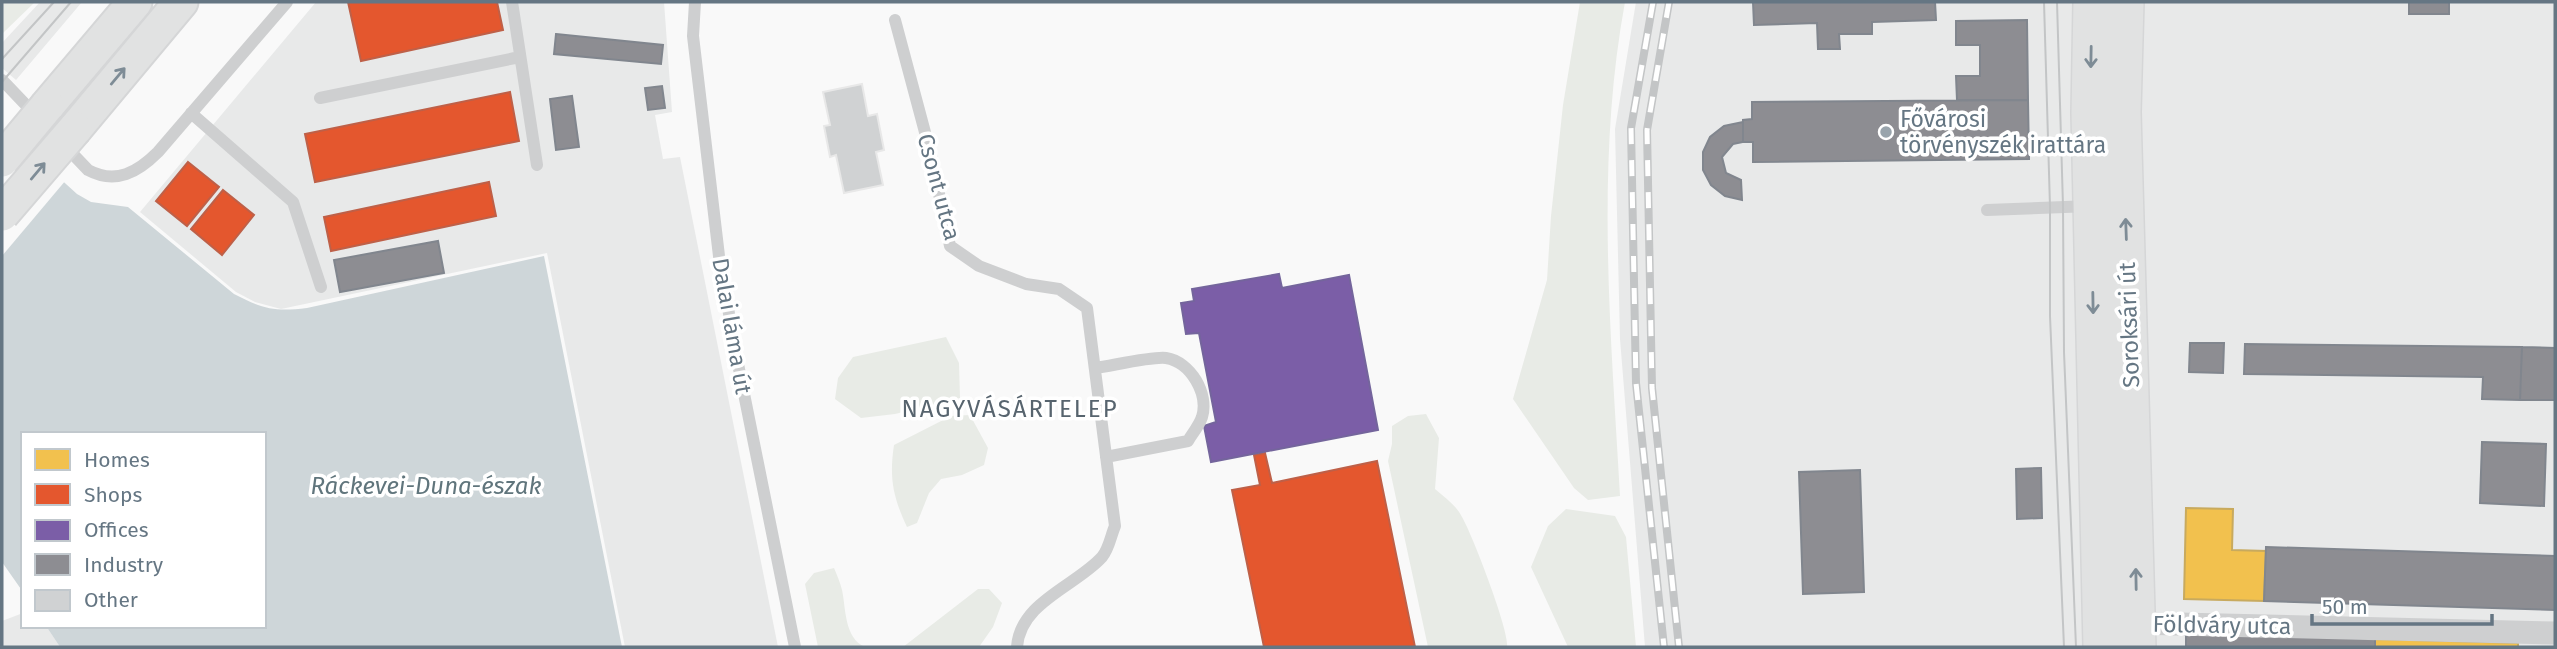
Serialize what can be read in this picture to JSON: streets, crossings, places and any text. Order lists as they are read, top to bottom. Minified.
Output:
{"streets":{"main road":["Soroksári út"],"street":["Földváry utca"],"lane":["Csont utca","Dalai láma út"]},"crossings":[["Soroksári út","Földváry utca"]],"districts":["NAGYVÁSÁRTELEP"],"water":["Ráckevei-Duna-észak"],"places":["Fővárosi törvényszék irattára"],"legend":["Homes","Shops","Offices","Industry","Other"],"scale_bar":"50 m"}
